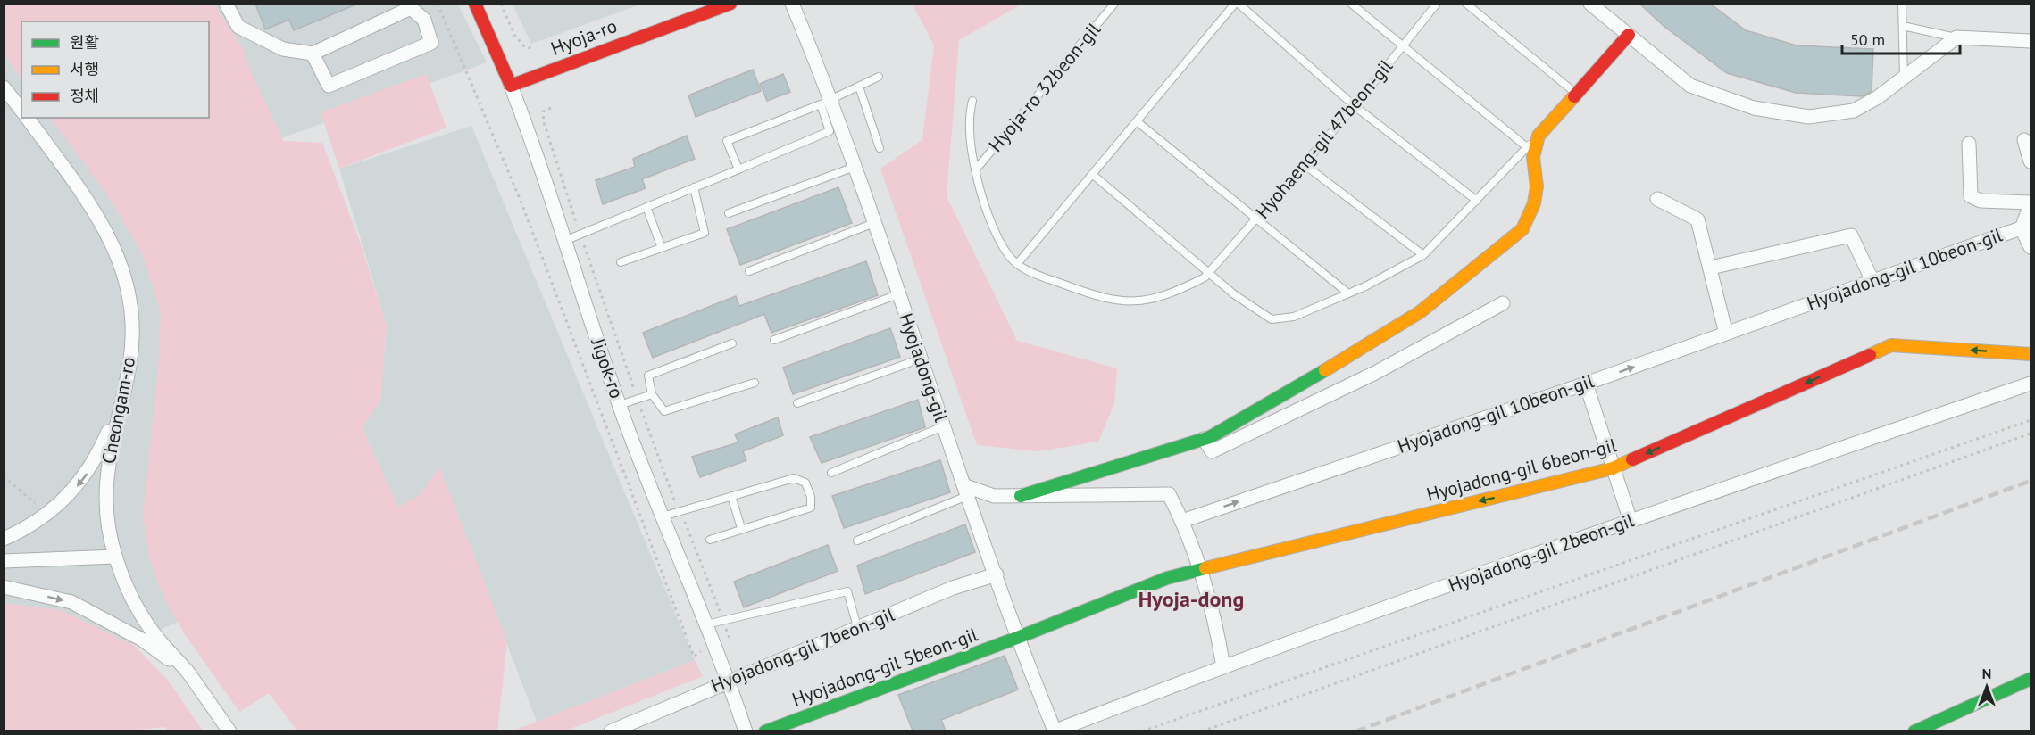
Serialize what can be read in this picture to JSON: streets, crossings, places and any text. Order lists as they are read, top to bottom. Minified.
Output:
{"streets":{"street":["Hyoja-ro","Hyojadong-gil 10beon-gil","Hyojadong-gil","Jigok-ro","Cheongam-ro","Hyojadong-gil 6beon-gil","Hyojadong-gil 2beon-gil","Hyojadong-gil 7beon-gil","Hyojadong-gil 5beon-gil"],"lane":["Hyoja-ro 32beon-gil","Hyohaeng-gil 47beon-gil"]},"crossings":[["Hyoja-ro","Jigok-ro"],["Hyoja-ro 32beon-gil","Hyohaeng-gil 47beon-gil"],["Hyojadong-gil","Hyojadong-gil 6beon-gil"],["Hyojadong-gil","Hyojadong-gil 2beon-gil"],["Hyojadong-gil","Hyojadong-gil 7beon-gil"],["Hyojadong-gil","Hyojadong-gil 5beon-gil"],["Jigok-ro","Hyojadong-gil 7beon-gil"],["Hyojadong-gil 6beon-gil","Hyojadong-gil 5beon-gil"]],"one_way":["Hyojadong-gil 6beon-gil"],"districts":["Hyoja-dong"],"legend":["원활","서행","정체"],"scale_bar":"50 m","north":"top"}
